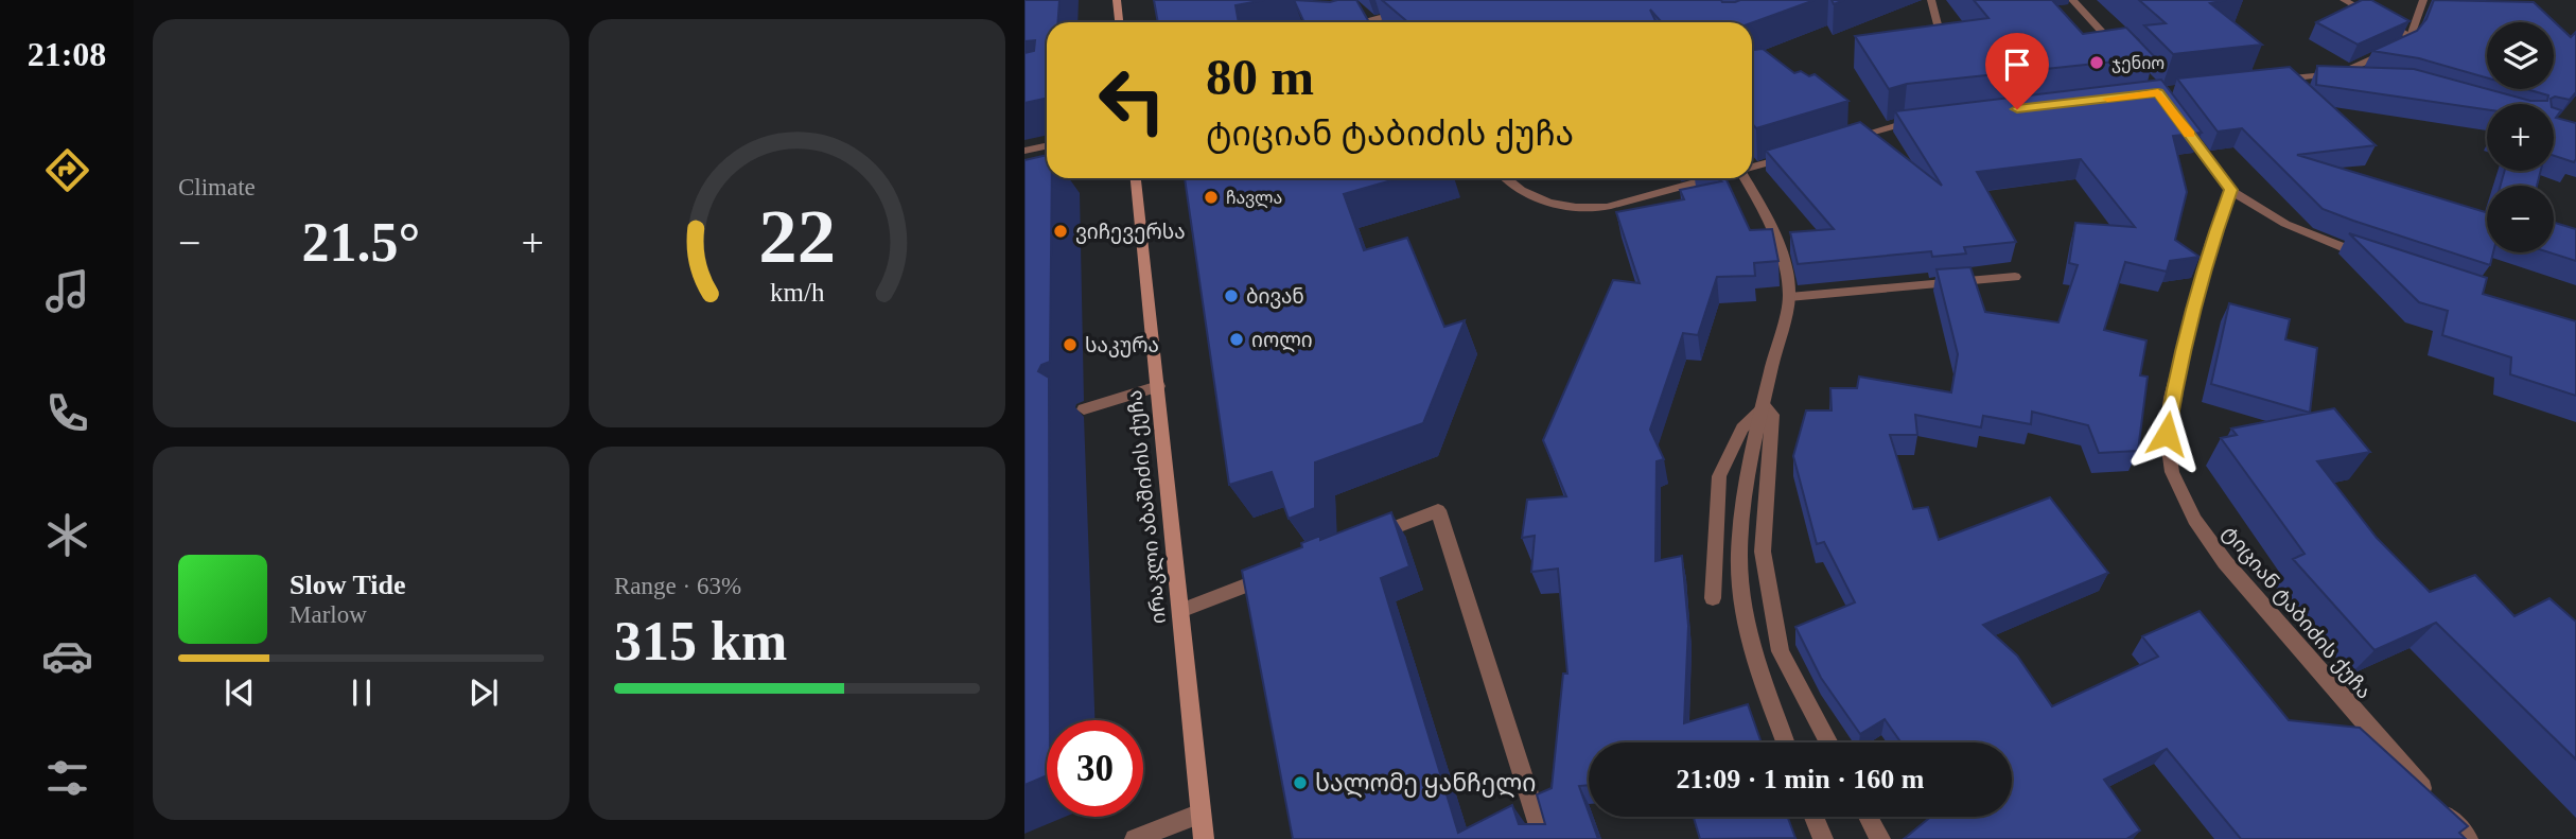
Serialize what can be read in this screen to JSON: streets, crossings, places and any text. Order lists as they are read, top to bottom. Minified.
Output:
{"streets":{"street":["ირაკლი აბაშიძის ქუჩა","ტიციან ტაბიძის ქუჩა"]},"places":["ჯენიო","ჩავლა","ვიჩევერსა","ბივან","იოლი","საკურა","სალომე ყანჩელი"],"page":{"tabs":"21:08","tile":["Climate",["Range · 63%","315 km"]],"map_buttons":["+","−"],"turn":["80 m","ტიციან ტაბიძის ქუჩა"],"heat":["−","21.5°","+"],"song":["Slow Tide","Marlow"],"limit":"30","trip":"21:09 · 1 min · 160 m","gauge":["22","km/h"]}}
